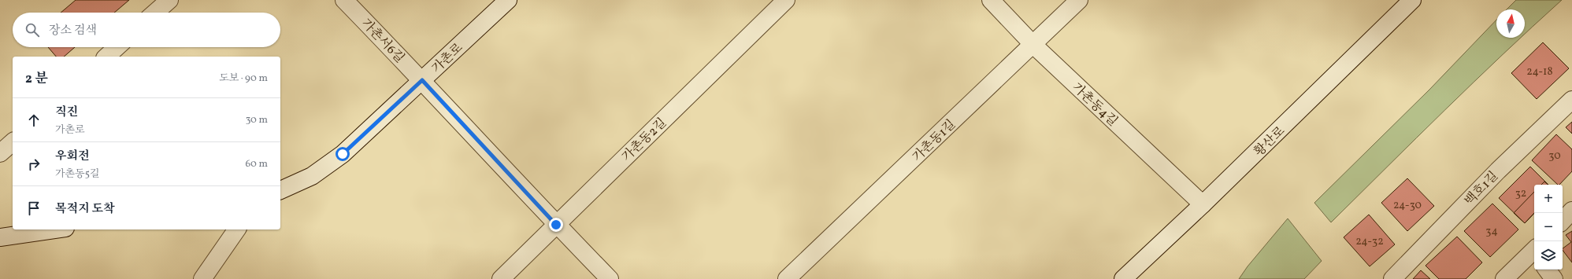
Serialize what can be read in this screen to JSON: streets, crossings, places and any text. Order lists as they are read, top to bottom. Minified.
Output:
{"streets":{"street":["가촌서6길","가촌로","가촌동4길","가촌동2길","가촌동1길","황산로","백호1길"]},"crossings":[["가촌서6길","가촌로"],["가촌서6길","가촌동2길"],["가촌동4길","가촌동1길"],["가촌동4길","황산로"]],"house_numbers":["24-18","30","32","24-30","34","24-32"],"north":"top","page":{"search":"장소 검색","heading":["2 분","도보 · 90 m"],"list":[["직진","가촌로","30 m"],["우회전","가촌동5길","60 m"],"목적지 도착"],"map_buttons":["+","−"]}}
